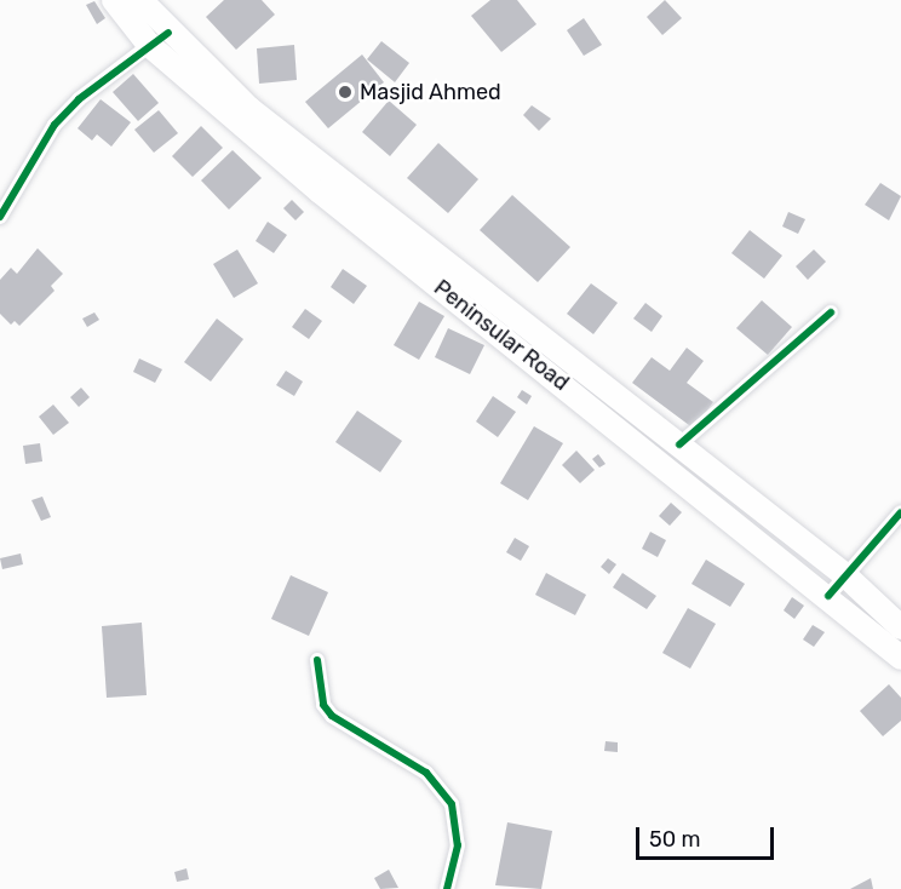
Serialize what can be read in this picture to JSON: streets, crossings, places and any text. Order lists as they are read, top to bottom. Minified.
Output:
{"streets":{"main road":["Peninsular Road"]},"places":["Masjid Ahmed"],"scale_bar":"50 m"}
